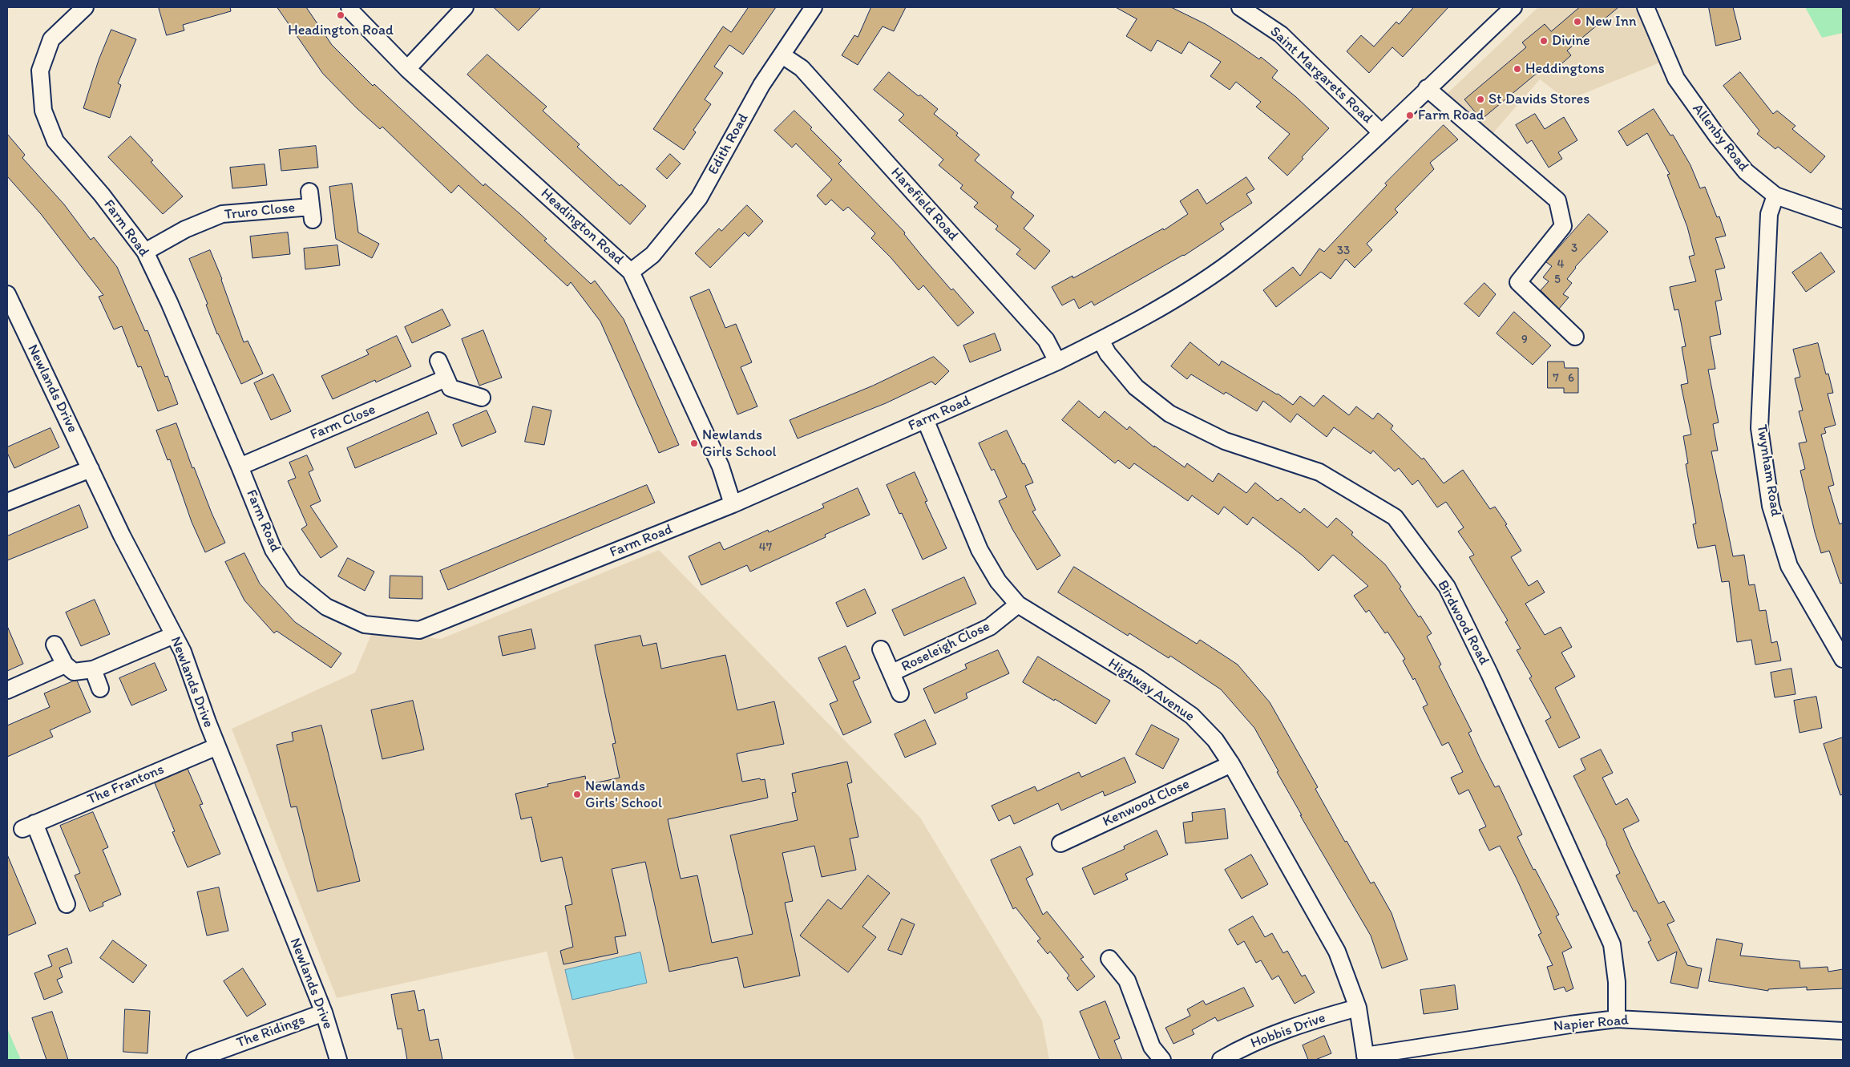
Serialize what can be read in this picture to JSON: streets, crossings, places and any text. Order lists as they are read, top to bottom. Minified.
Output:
{"streets":{"street":["Saint Margarets Road","Allenby Road","Edith Road","Harefield Road","Truro Close","Headington Road","Farm Road","Newlands Drive","Farm Close","Twynham Road","Birdwood Road","Roseleigh Close","Highway Avenue","The Frantons","Kenwood Close","Napier Road","Hobbis Drive","The Ridings"]},"crossings":[["Saint Margarets Road","Farm Road"],["Allenby Road","Twynham Road"],["Edith Road","Harefield Road"],["Edith Road","Headington Road"],["Harefield Road","Farm Road"],["Truro Close","Farm Road"],["Headington Road","Farm Road"],["Farm Road","Farm Close"],["Farm Road","Birdwood Road"],["Farm Road","Highway Avenue"],["Newlands Drive","The Frantons"],["Newlands Drive","The Ridings"],["Birdwood Road","Napier Road"],["Roseleigh Close","Highway Avenue"],["Highway Avenue","Kenwood Close"],["Highway Avenue","Napier Road"],["Highway Avenue","Hobbis Drive"]],"places":["Headington Road","New Inn","Divine","Heddingtons","St Davids Stores","Farm Road","Newlands Girls School","Newlands Girls' School"],"house_numbers":["3","33","4","5","9","7","6","47"]}
